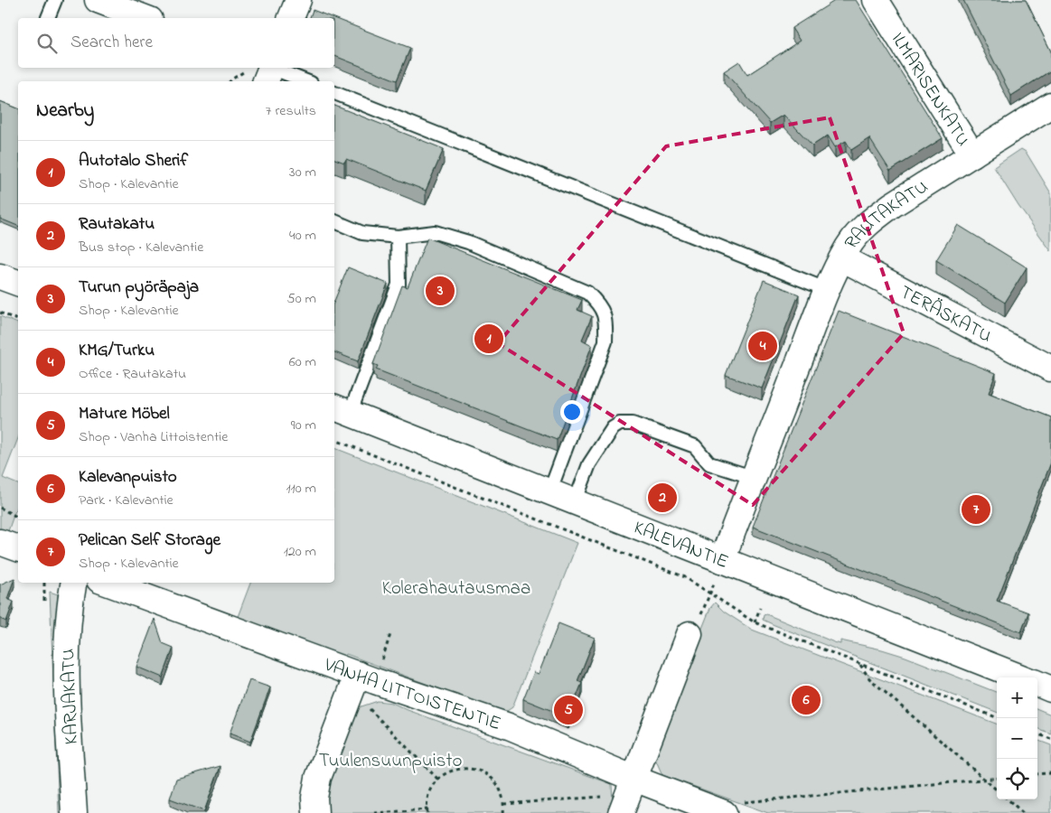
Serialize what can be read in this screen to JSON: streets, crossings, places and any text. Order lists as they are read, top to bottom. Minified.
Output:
{"streets":{"street":["ILMARISENKATU","RAUTAKATU","TERÄSKATU","KALEVANTIE","VANHA LITTOISTENTIE","KARJAKATU"]},"crossings":[["ILMARISENKATU","RAUTAKATU"],["RAUTAKATU","TERÄSKATU"],["RAUTAKATU","KALEVANTIE"]],"parks":["Kolerahautausmaa","Tuulensuunpuisto"],"page":{"search":"Search here","heading":["Nearby","7 results"],"list":[{"mark":"1","name":"Autotalo Sherif","note":"Shop · Kalevantie","value":"30 m"},{"mark":"2","name":"Rautakatu","note":"Bus stop · Kalevantie","value":"40 m"},{"mark":"3","name":"Turun pyöräpaja","note":"Shop · Kalevantie","value":"50 m"},{"mark":"4","name":"KMG/Turku","note":"Office · Rautakatu","value":"60 m"},{"mark":"5","name":"Mature Möbel","note":"Shop · Vanha Littoistentie","value":"90 m"},{"mark":"6","name":"Kalevanpuisto","note":"Park · Kalevantie","value":"110 m"},{"mark":"7","name":"Pelican Self Storage","note":"Shop · Kalevantie","value":"120 m"}],"pins":["3","1","4","2","7","6","5"],"map_buttons":["+","−"]}}
